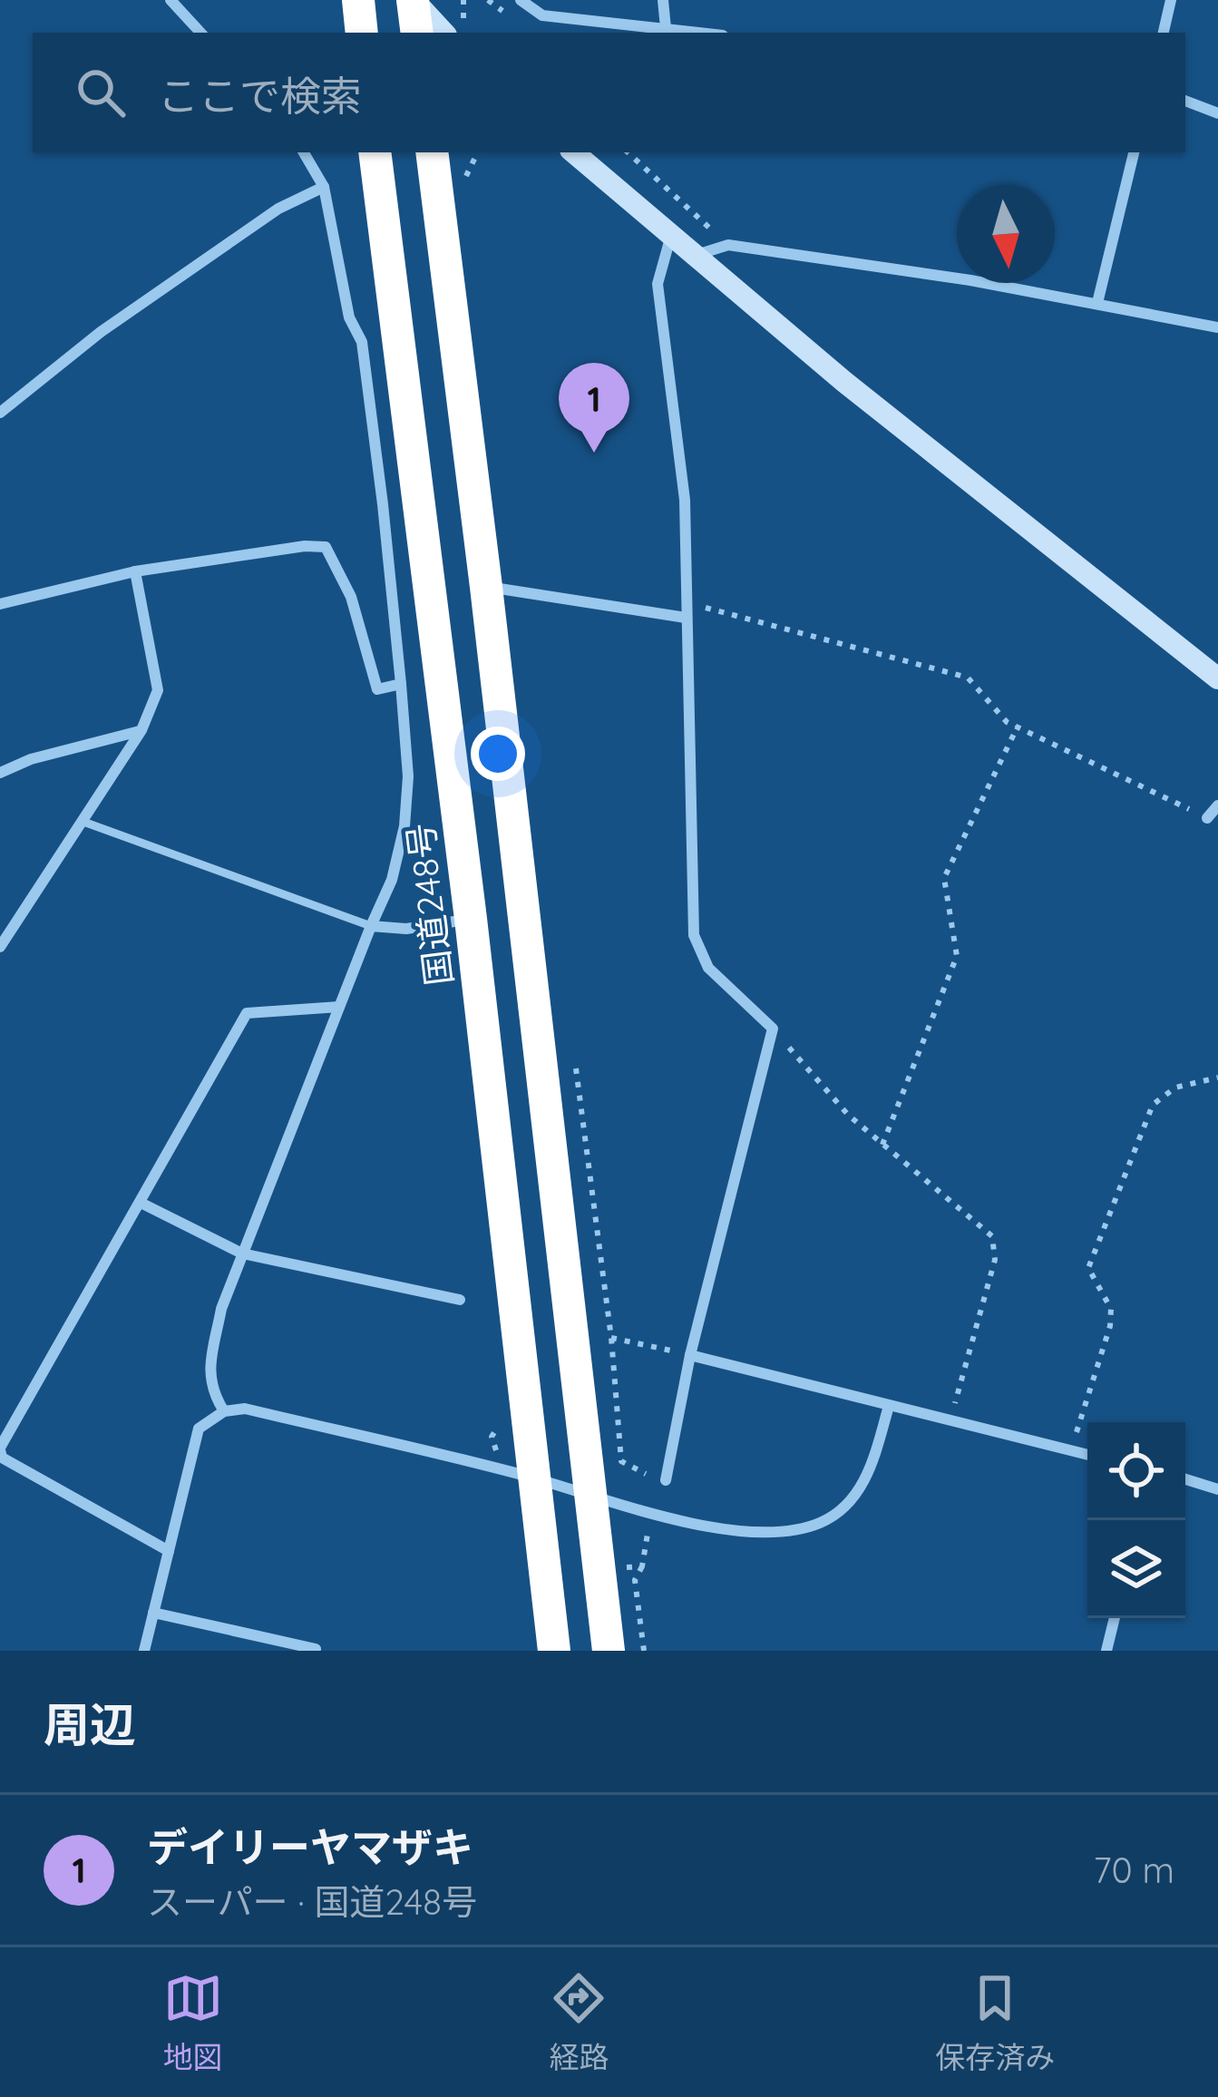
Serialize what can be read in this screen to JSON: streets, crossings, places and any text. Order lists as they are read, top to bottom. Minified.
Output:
{"streets":{"highway":["国道248号"]},"north":"bottom","page":{"search":"ここで検索","pins":"1","heading":"周辺","list":[{"mark":"1","name":"デイリーヤマザキ","note":"スーパー · 国道248号","value":"70 m"}],"nav":["地図","経路","保存済み"]}}
